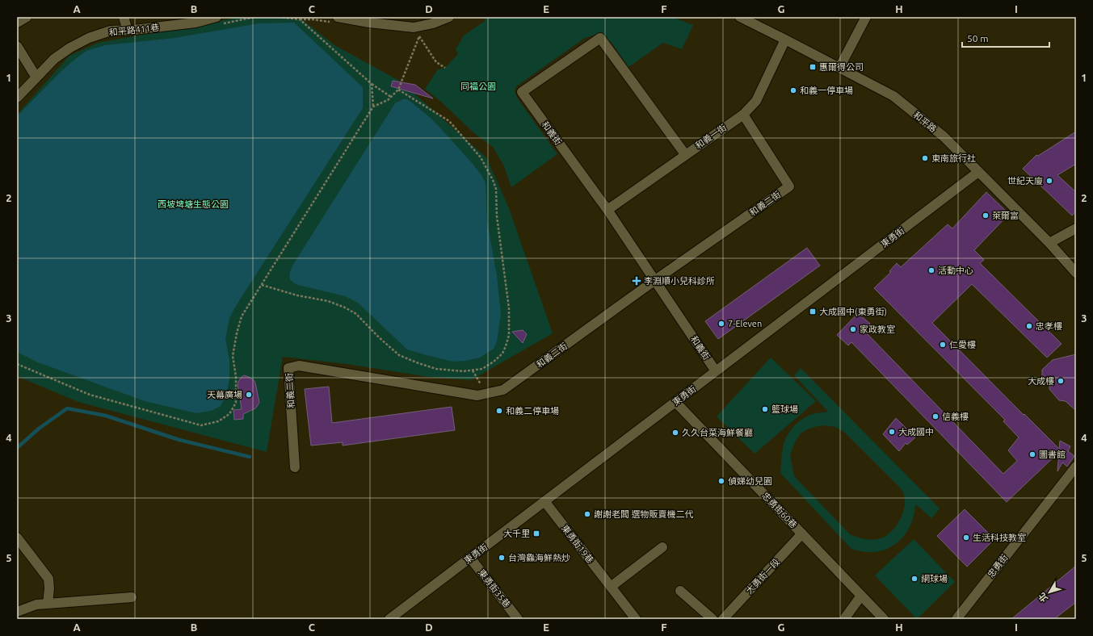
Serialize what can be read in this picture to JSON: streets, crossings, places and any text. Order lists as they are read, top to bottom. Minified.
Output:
{"streets":{"street":["和平路411巷","和平路","和義街","和義一街","和義二街","東勇街","忠勇街60巷","東勇街19巷","忠勇街","大勇街一段","東勇街35巷"]},"crossings":[["和平路","和義一街"],["和平路","東勇街"],["和義街","和義一街"],["和義街","和義二街"],["和義街","東勇街"],["和義一街","和義二街"],["東勇街","忠勇街60巷"],["東勇街","東勇街19巷"],["東勇街","東勇街35巷"],["忠勇街60巷","大勇街一段"]],"parks":["同福公園","西坡埤塘生態公園"],"places":{"transit":["惠爾得公司","大成國中(東勇街)","大千里"],"other":["和義一停車場","東南旅行社","世紀天廈","萊爾富","活動中心","7-Eleven","忠孝樓","家政教室","仁愛樓","大成樓","天幕廣場","籃球場","和義二停車場","信義樓","大成國中","久久台菜海鮮餐廳","圖書館","偵娣幼兒園","謝謝老闆 選物販賣機二代","生活科技教室","台灣鱻海鮮熱炒","網球場"],"health":["李淵順小兒科診所"]},"scale_bar":"50 m","north":"bottom left","grid":{"columns":["A","B","C","D","E","F","G","H","I"],"rows":["1","2","3","4","5"]}}
